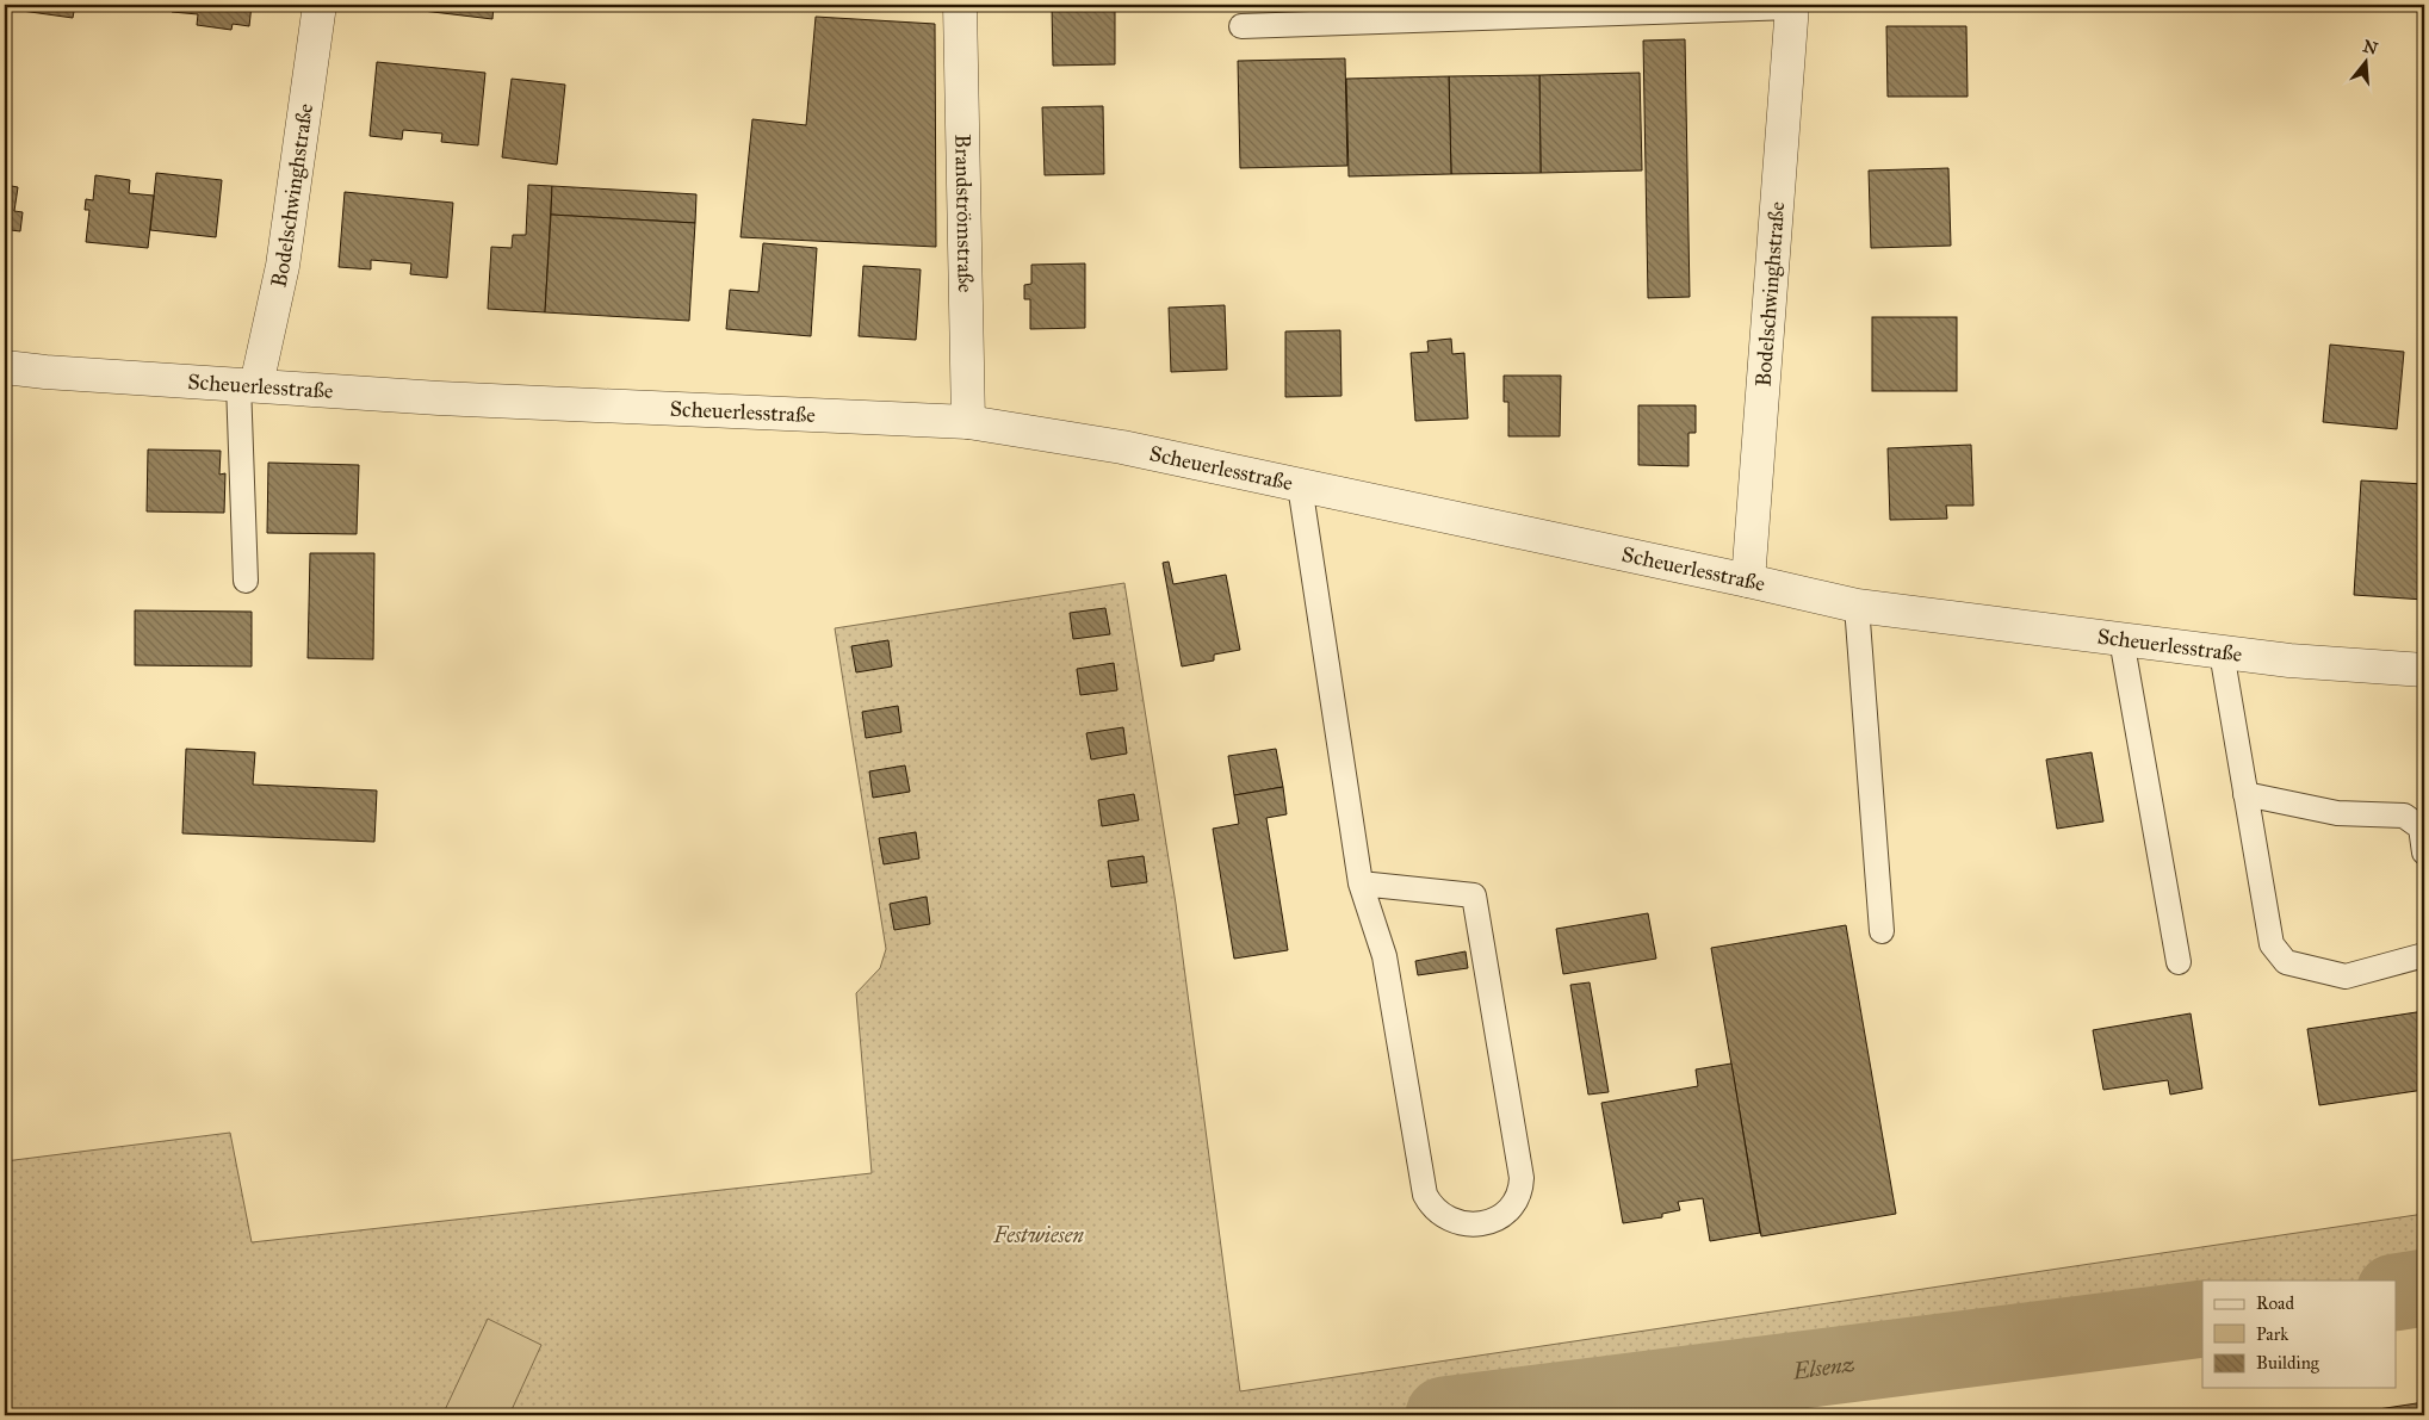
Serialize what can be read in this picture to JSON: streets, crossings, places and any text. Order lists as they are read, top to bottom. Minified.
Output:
{"streets":{"street":["Bodelschwinghstraße","Brandströmstraße","Scheuerlesstraße"]},"crossings":[["Bodelschwinghstraße","Scheuerlesstraße"],["Brandströmstraße","Scheuerlesstraße"]],"water":["Elsenz"],"parks":["Festwiesen"],"legend":["Road","Park","Building"],"north":"top"}
